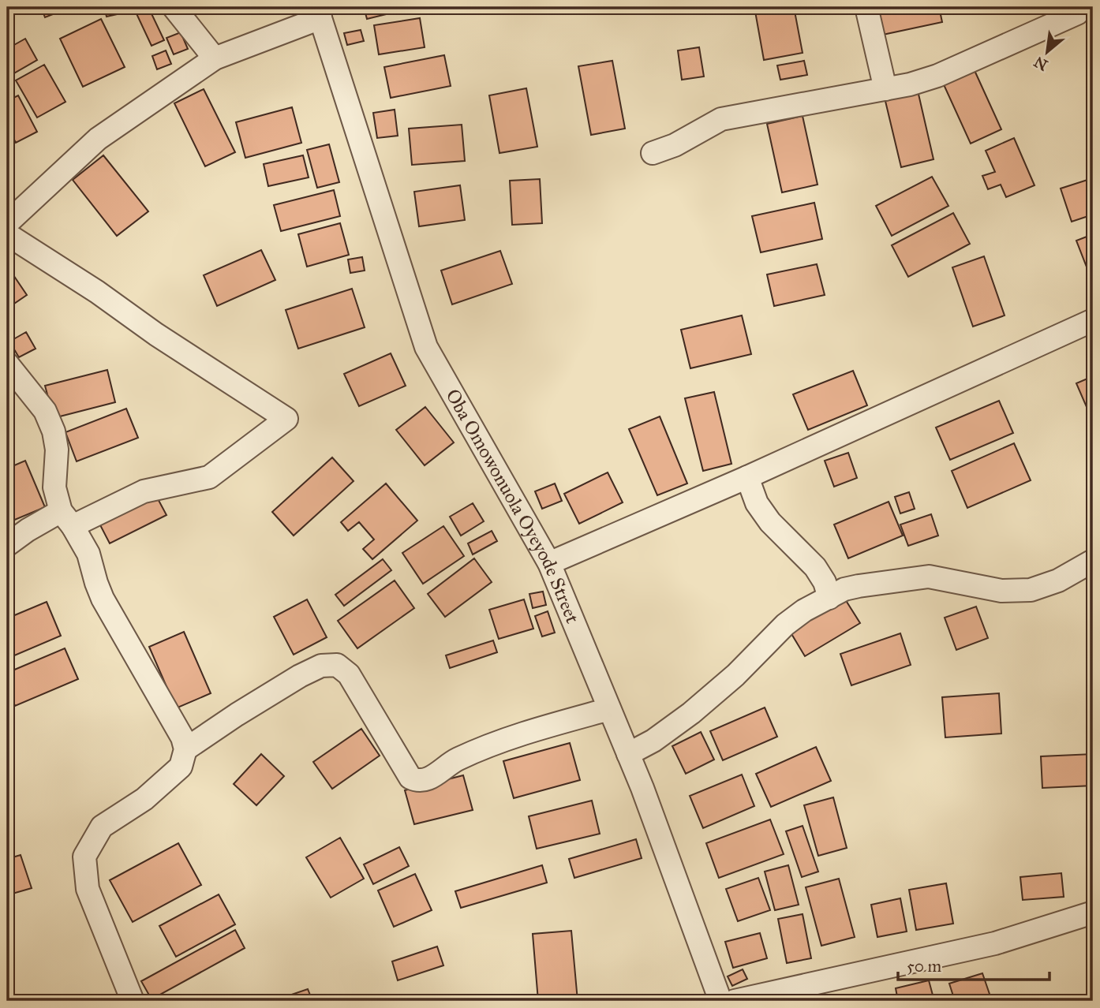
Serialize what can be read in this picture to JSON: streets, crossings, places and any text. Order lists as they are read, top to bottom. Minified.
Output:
{"streets":{"street":["Oba Omowonuola Oyeyode Street"]},"scale_bar":"50 m","north":"bottom left"}
